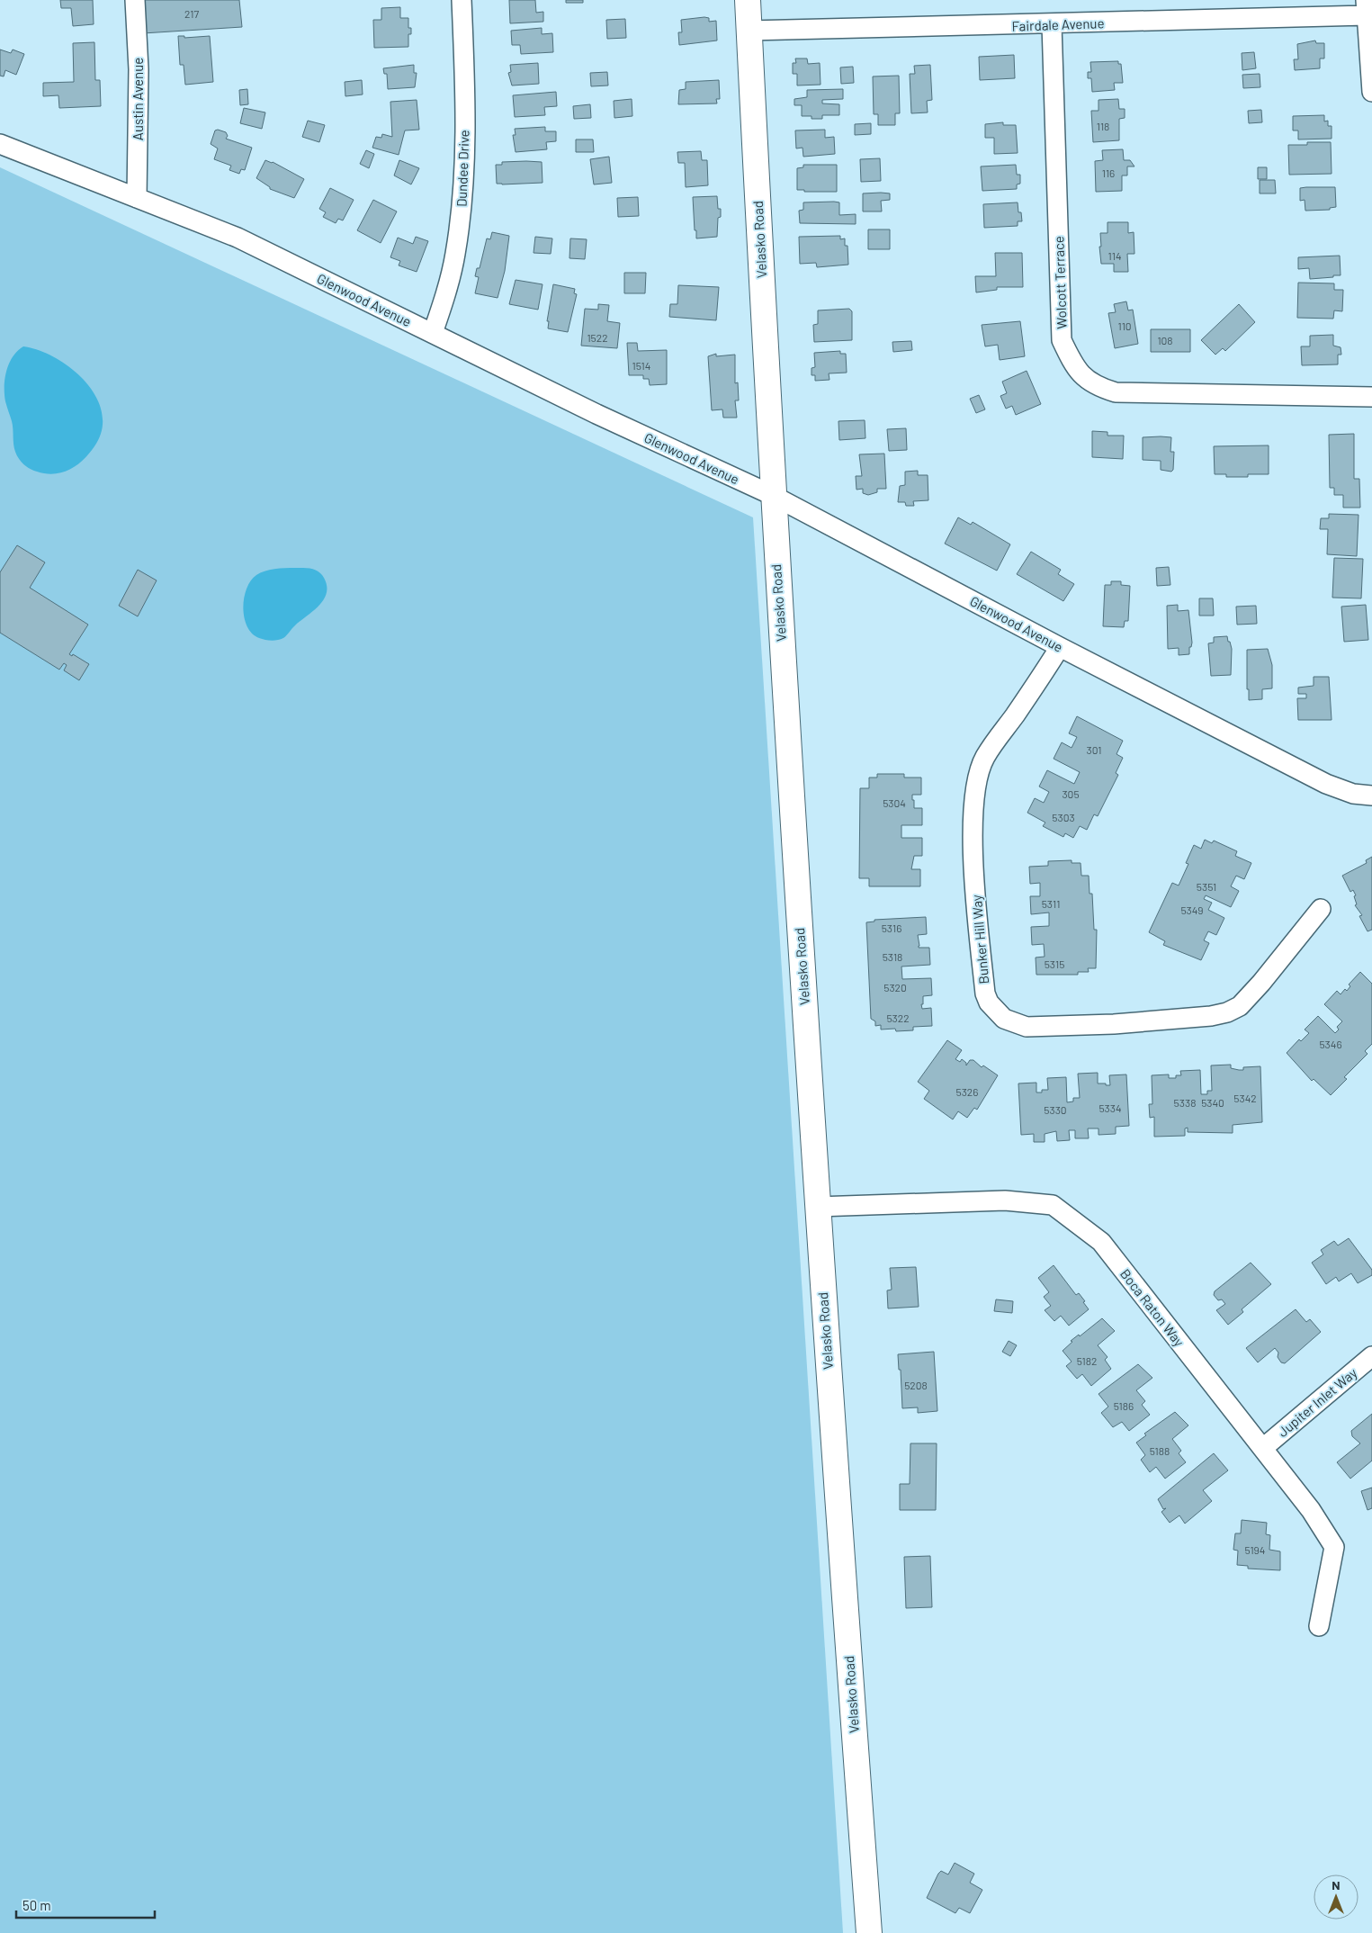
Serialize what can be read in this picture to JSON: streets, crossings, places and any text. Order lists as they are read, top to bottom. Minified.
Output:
{"streets":{"street":["Fairdale Avenue","Austin Avenue","Dundee Drive","Velasko Road","Wolcott Terrace","Glenwood Avenue","Bunker Hill Way","Boca Raton Way","Jupiter Inlet Way"]},"crossings":[["Fairdale Avenue","Velasko Road"],["Fairdale Avenue","Wolcott Terrace"],["Austin Avenue","Glenwood Avenue"],["Dundee Drive","Glenwood Avenue"],["Velasko Road","Glenwood Avenue"],["Velasko Road","Boca Raton Way"],["Glenwood Avenue","Bunker Hill Way"],["Boca Raton Way","Jupiter Inlet Way"]],"house_numbers":["217","118","116","114","110","1522","108","1514","301","305","5304","5303","5351","5311","5349","5316","5318","5315","5320","5322","5346","5326","5342","5338","5340","5334","5330","5182","5208","5186","5188","5194"],"scale_bar":"50 m","north":"top"}
